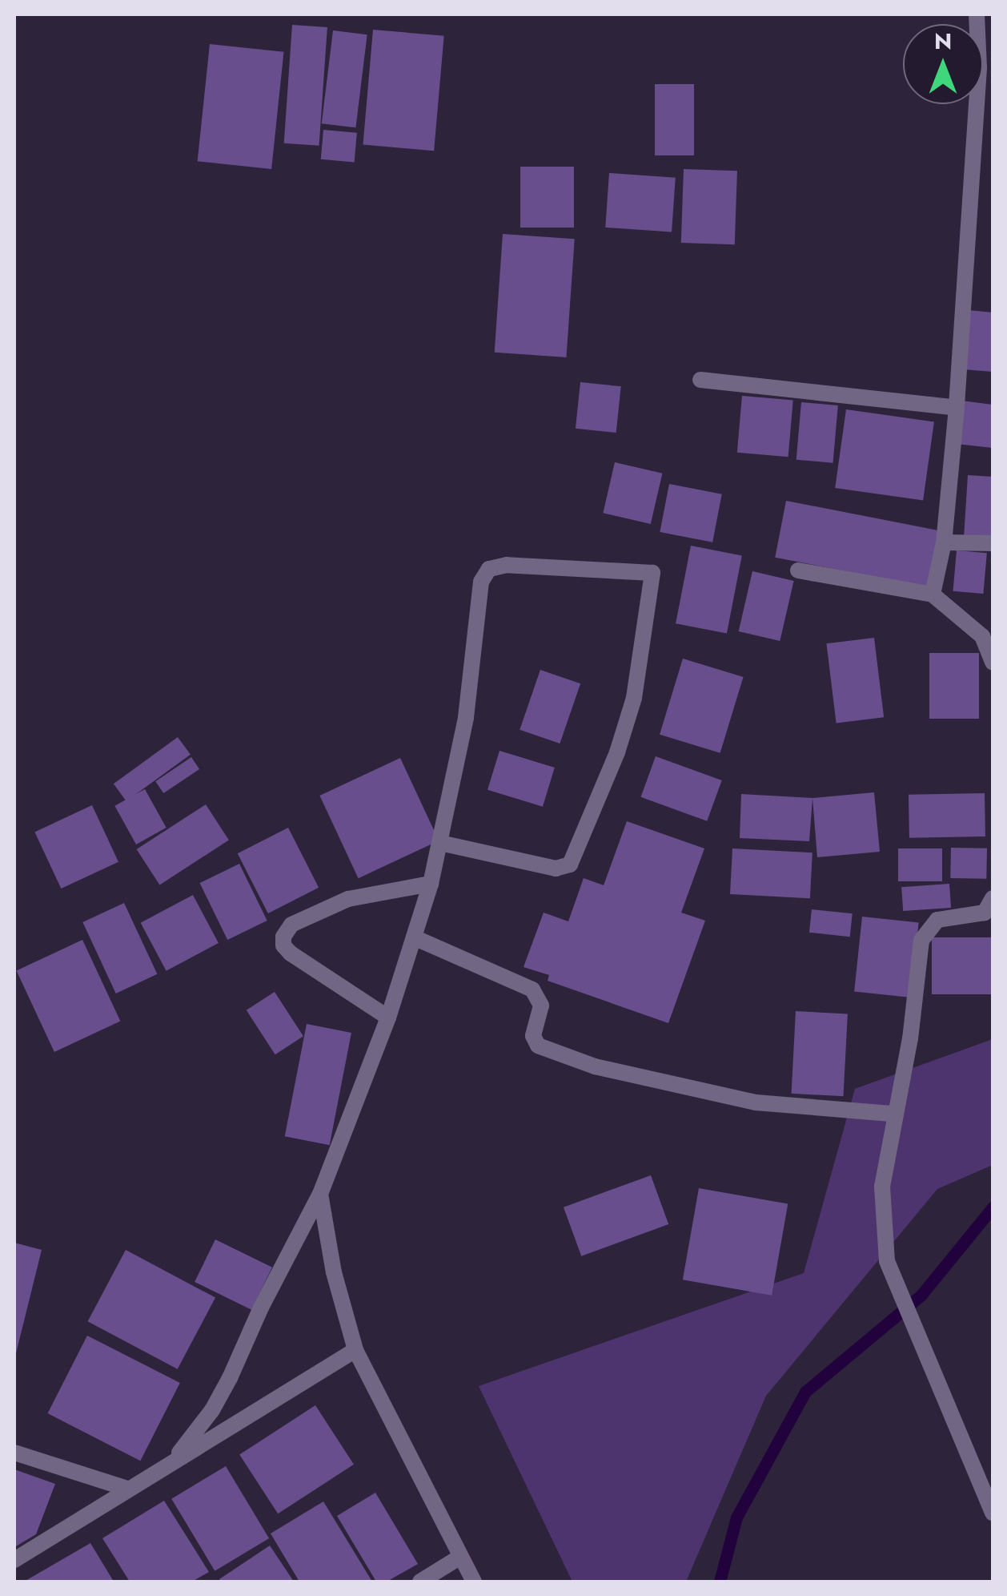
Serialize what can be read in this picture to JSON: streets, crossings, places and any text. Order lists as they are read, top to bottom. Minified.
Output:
{"north":"top"}
